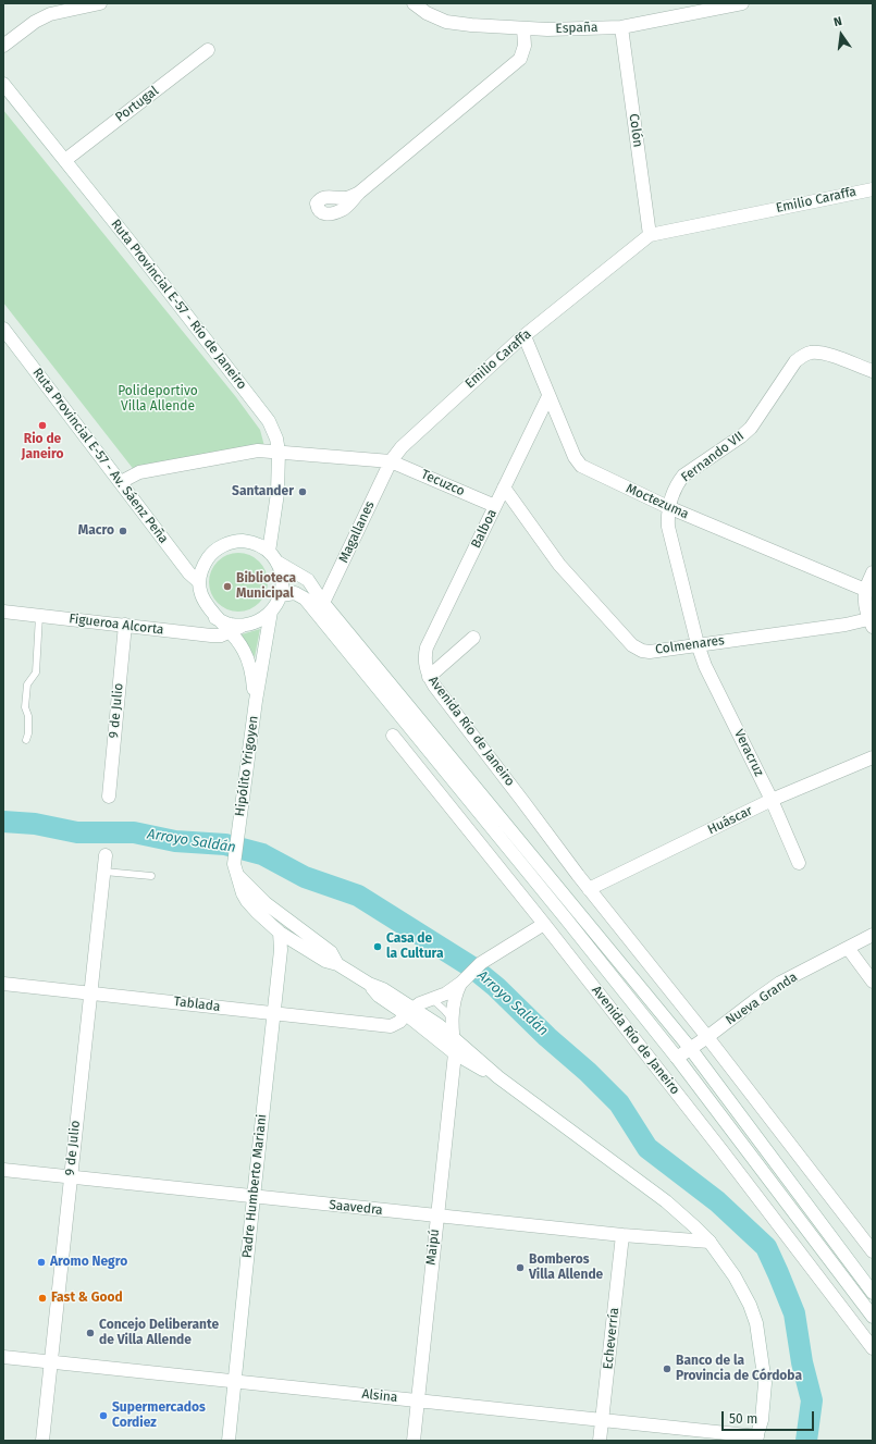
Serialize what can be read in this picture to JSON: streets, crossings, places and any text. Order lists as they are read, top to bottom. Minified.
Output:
{"streets":{"street":["España","Portugal","Colón","Emilio Caraffa","Ruta Provincial E-57 - Río de Janeiro","Ruta Provincial E-57 - Av. Sáenz Peña","Fernando VII","Tecuzco","Moctezuma","Balboa","Magallanes","Figueroa Alcorta","Colmenares","9 de Julio","Avenida Río de Janeiro","Veracruz","Hipólito Yrigoyen","Huáscar","Nueva Granda","Tablada","Padre Humberto Mariani","Saavedra","Maipú","Echeverría","Alsina"]},"crossings":[["España","Colón"],["Portugal","Ruta Provincial E-57 - Río de Janeiro"],["Colón","Emilio Caraffa"],["Emilio Caraffa","Tecuzco"],["Emilio Caraffa","Moctezuma"],["Emilio Caraffa","Magallanes"],["Ruta Provincial E-57 - Río de Janeiro","Ruta Provincial E-57 - Av. Sáenz Peña"],["Ruta Provincial E-57 - Río de Janeiro","Figueroa Alcorta"],["Ruta Provincial E-57 - Río de Janeiro","Hipólito Yrigoyen"],["Ruta Provincial E-57 - Av. Sáenz Peña","Figueroa Alcorta"],["Ruta Provincial E-57 - Av. Sáenz Peña","Hipólito Yrigoyen"],["Fernando VII","Moctezuma"],["Fernando VII","Colmenares"],["Fernando VII","Veracruz"],["Tecuzco","Balboa"],["Tecuzco","Magallanes"],["Moctezuma","Balboa"],["Balboa","Colmenares"],["Balboa","Avenida Río de Janeiro"],["Figueroa Alcorta","9 de Julio"],["Figueroa Alcorta","Hipólito Yrigoyen"],["Colmenares","Veracruz"],["9 de Julio","Tablada"],["9 de Julio","Saavedra"],["9 de Julio","Alsina"],["Avenida Río de Janeiro","Huáscar"],["Avenida Río de Janeiro","Nueva Granda"],["Veracruz","Huáscar"],["Tablada","Padre Humberto Mariani"],["Padre Humberto Mariani","Saavedra"],["Padre Humberto Mariani","Alsina"],["Saavedra","Maipú"],["Saavedra","Echeverría"],["Maipú","Alsina"],["Echeverría","Alsina"]],"water":["Arroyo Saldán"],"parks":["Polideportivo Villa Allende"],"places":["Rio de Janeiro","Santander","Macro","Biblioteca Municipal","Casa de la Cultura","Aromo Negro","Bomberos Villa Allende","Fast & Good","Concejo Deliberante de Villa Allende","Banco de la Provincia de Córdoba","Supermercados Cordiez"],"scale_bar":"50 m","north":"top"}
